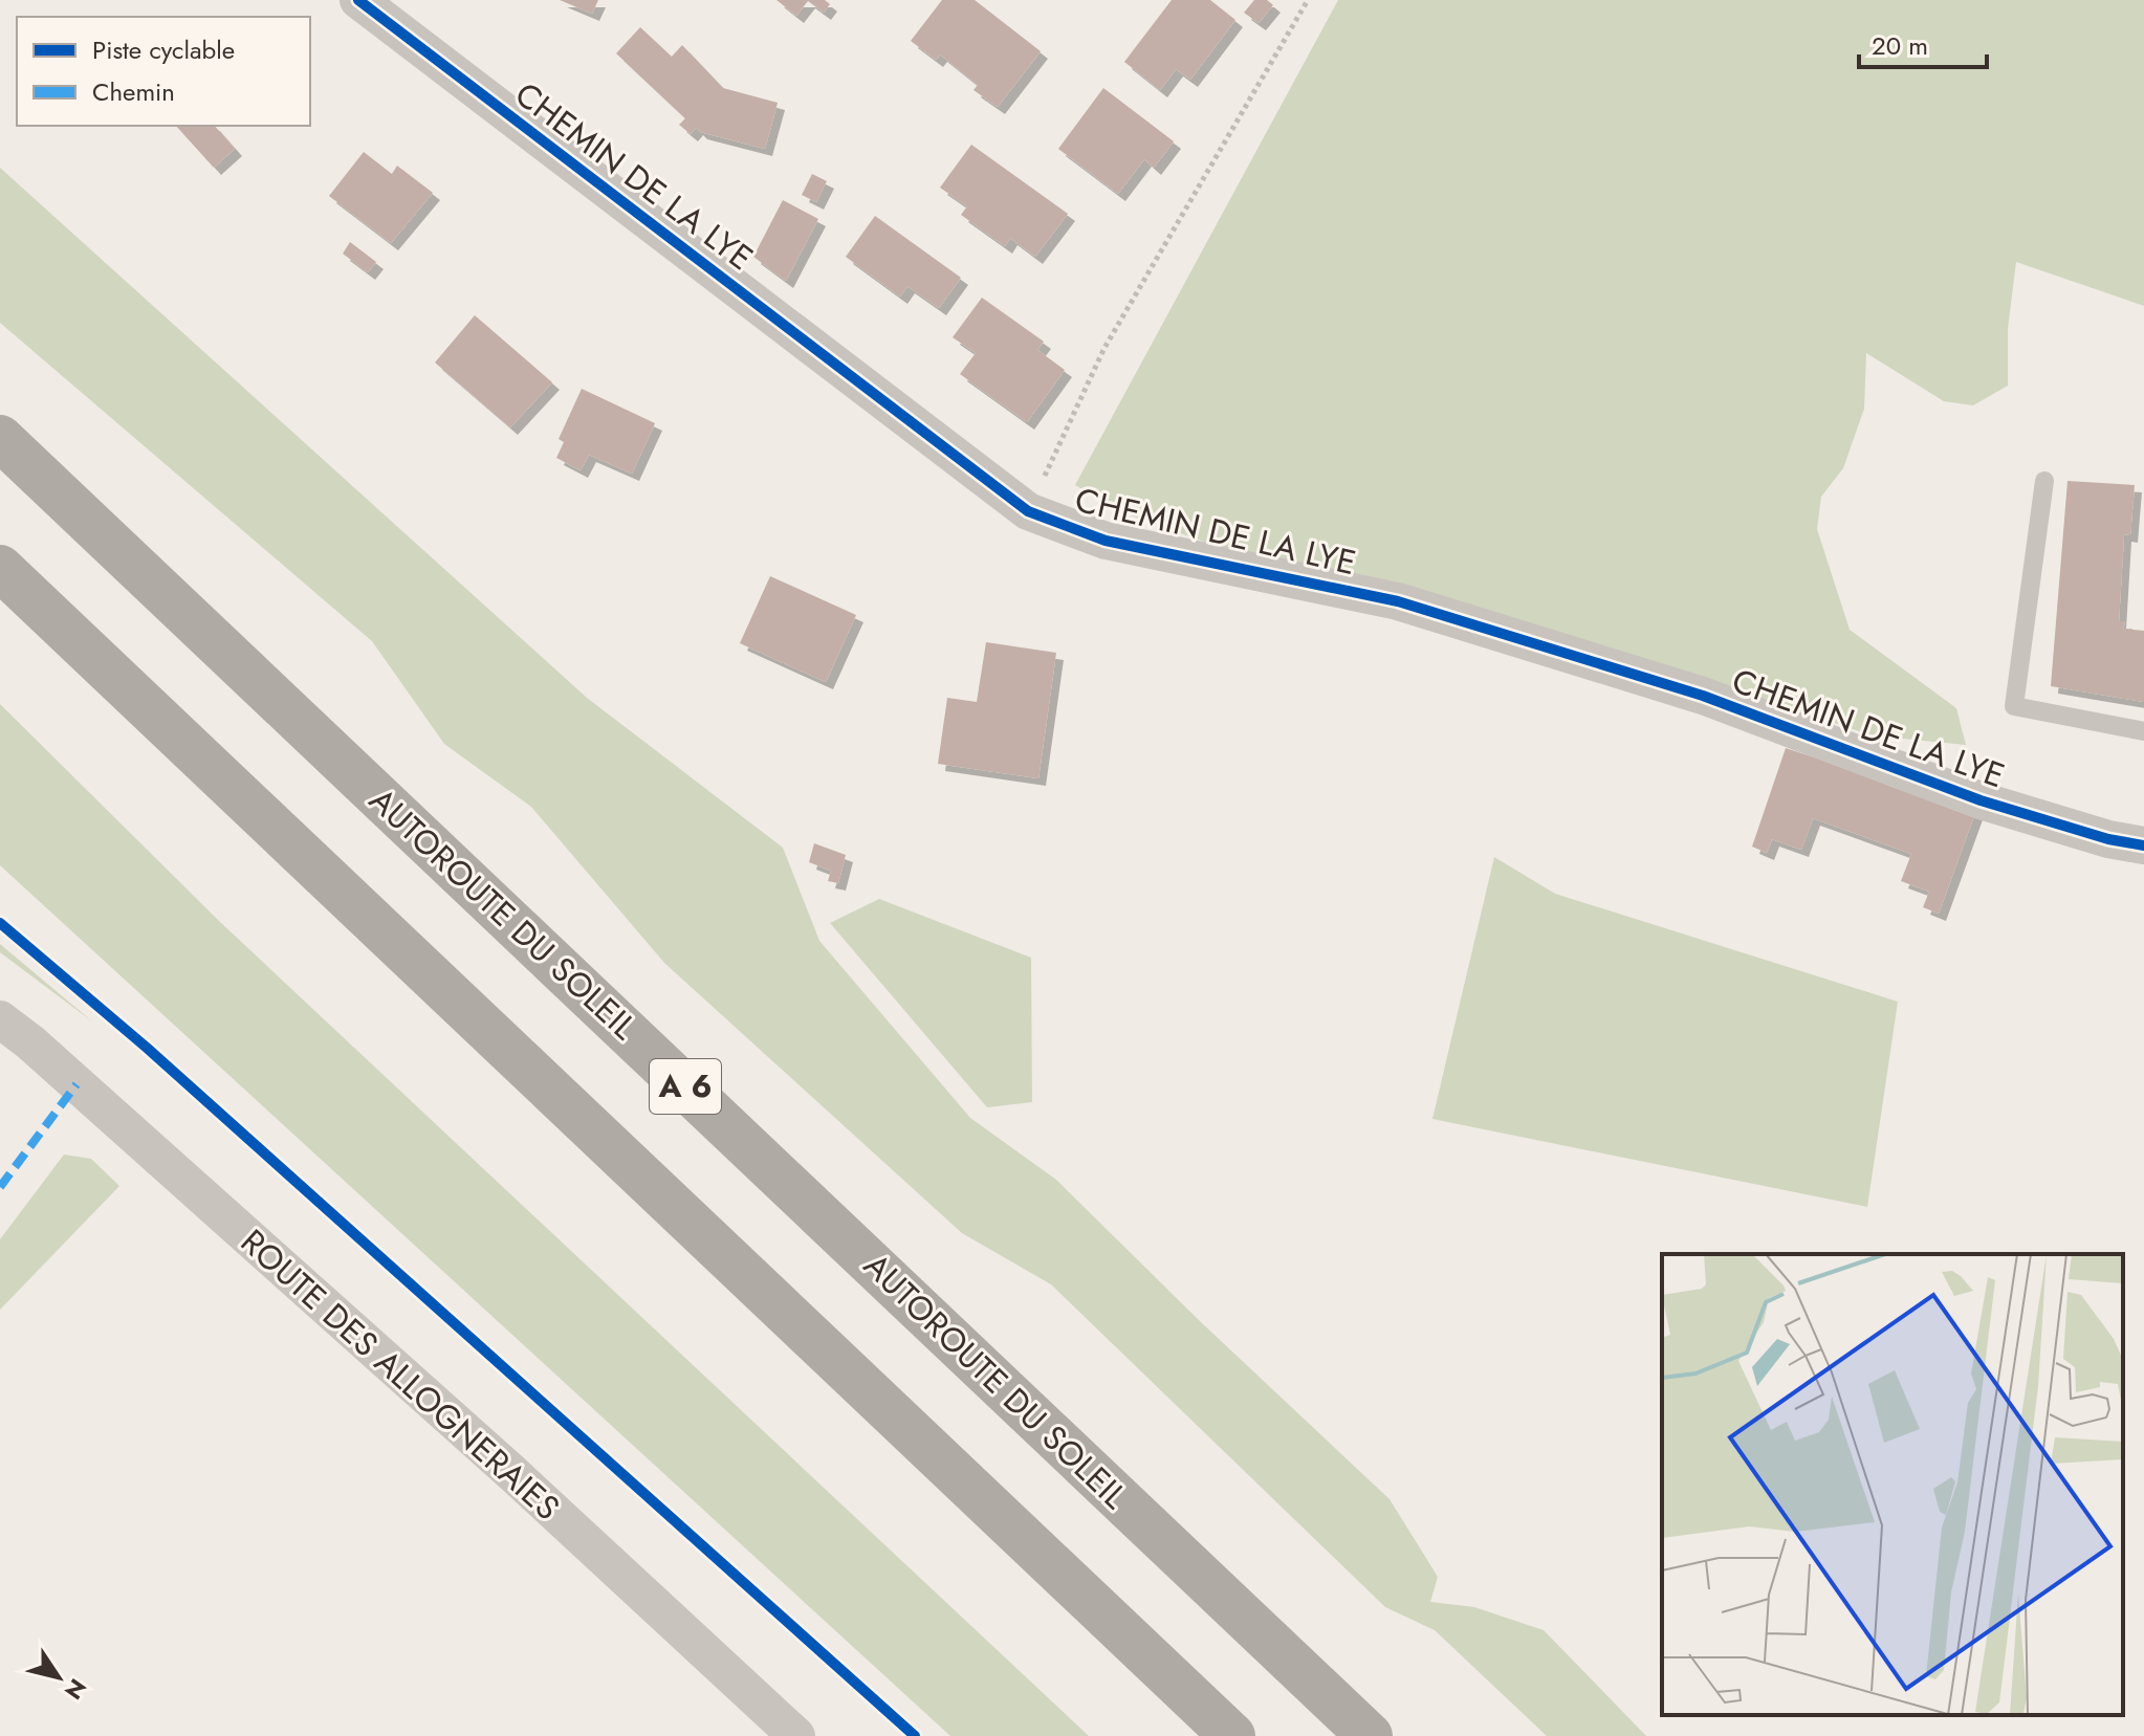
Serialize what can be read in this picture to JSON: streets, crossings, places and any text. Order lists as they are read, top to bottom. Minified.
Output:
{"streets":{"highway":["AUTOROUTE DU SOLEIL","A 6"],"street":["CHEMIN DE LA LYE","ROUTE DES ALLOGNERAIES"]},"legend":["Piste cyclable","Chemin"],"scale_bar":"20 m","north":"bottom right"}
